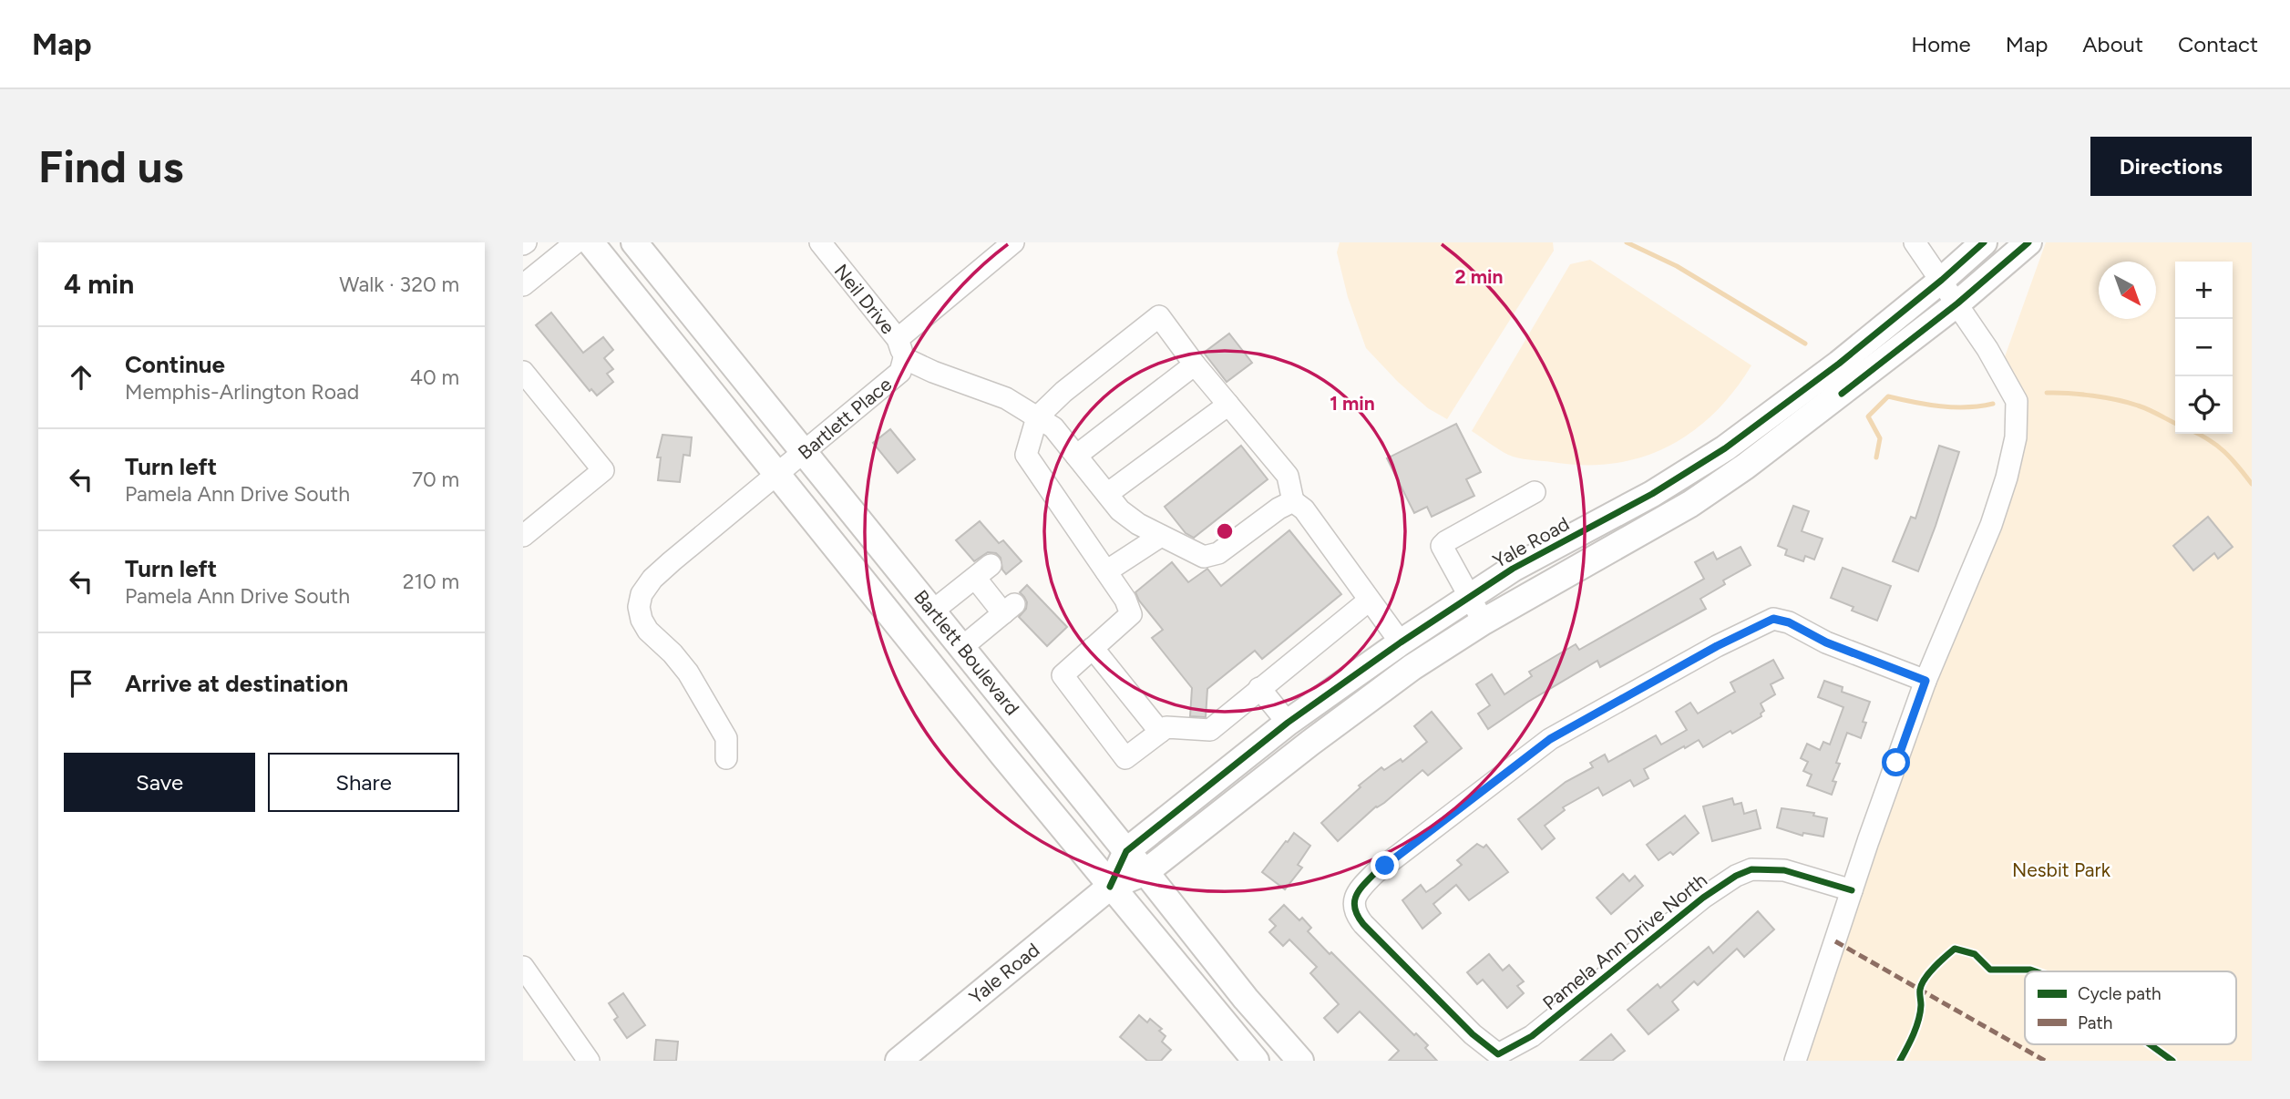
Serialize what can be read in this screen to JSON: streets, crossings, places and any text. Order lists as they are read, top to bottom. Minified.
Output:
{"streets":{"main road":["Yale Road","Bartlett Boulevard"],"street":["Neil Drive","Bartlett Place","Pamela Ann Drive North"]},"crossings":[["Neil Drive","Bartlett Place"],["Bartlett Place","Bartlett Boulevard"],["Yale Road","Bartlett Boulevard"]],"parks":["Nesbit Park"],"legend":["Cycle path","Path"],"north":"bottom right","page":{"header":"Map","nav":["Home","Map","About","Contact"],"buttons":["Directions",["Save","Share"]],"title":"Find us","heading":["4 min","Walk · 320 m"],"map_buttons":["+","−"],"list":[["Continue","Memphis-Arlington Road","40 m"],["Turn left","Pamela Ann Drive South","70 m"],["Turn left","Pamela Ann Drive South","210 m"],"Arrive at destination"]},"rings":["2 min","1 min"]}
